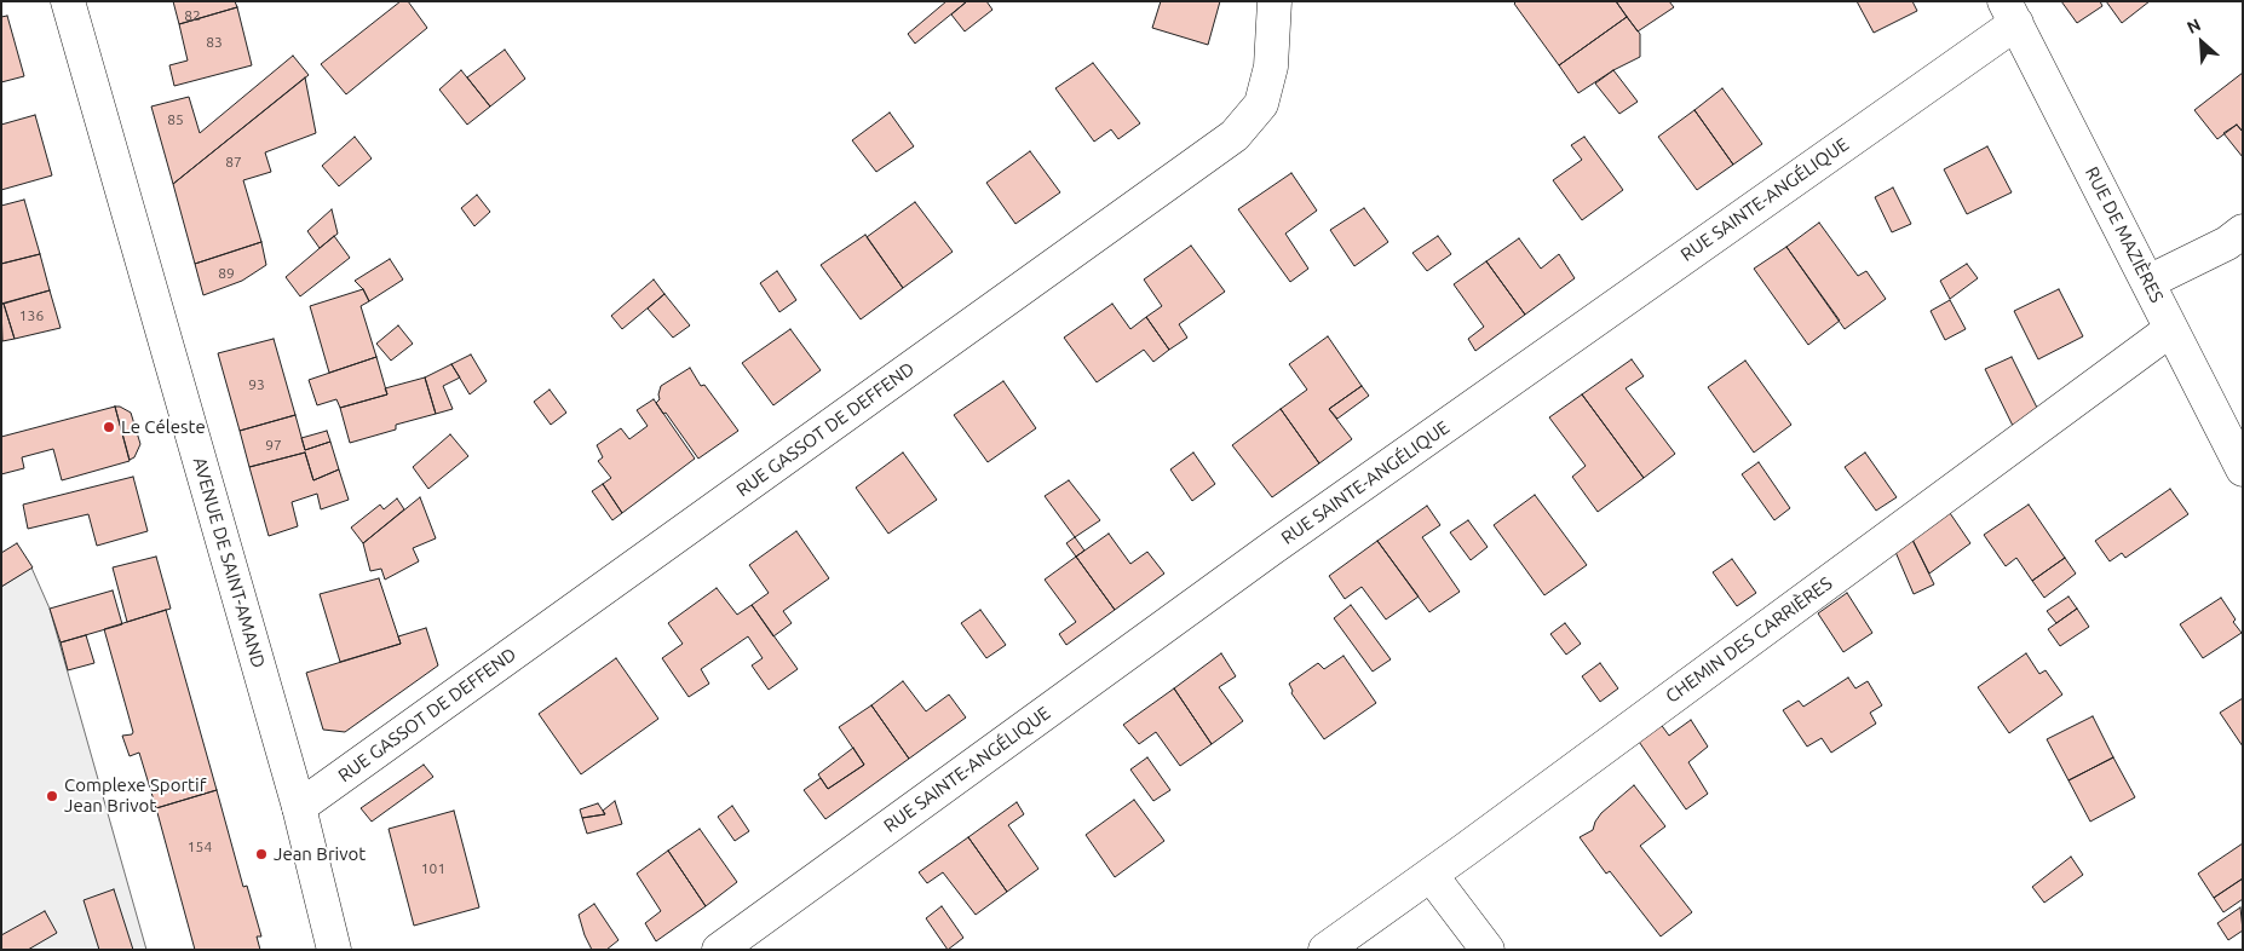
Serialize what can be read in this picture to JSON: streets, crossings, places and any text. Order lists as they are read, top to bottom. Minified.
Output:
{"streets":{"street":["RUE SAINTE-ANGÉLIQUE","RUE DE MAZIÈRES","RUE GASSOT DE DEFFEND","AVENUE DE SAINT-AMAND","CHEMIN DES CARRIÈRES"]},"crossings":[["RUE SAINTE-ANGÉLIQUE","RUE DE MAZIÈRES"],["RUE DE MAZIÈRES","CHEMIN DES CARRIÈRES"],["RUE GASSOT DE DEFFEND","AVENUE DE SAINT-AMAND"]],"places":["Le Céleste","Complexe Sportif Jean Brivot","Jean Brivot"],"house_numbers":["82","83","85","87","89","136","93","97","154","101"],"north":"top left"}
